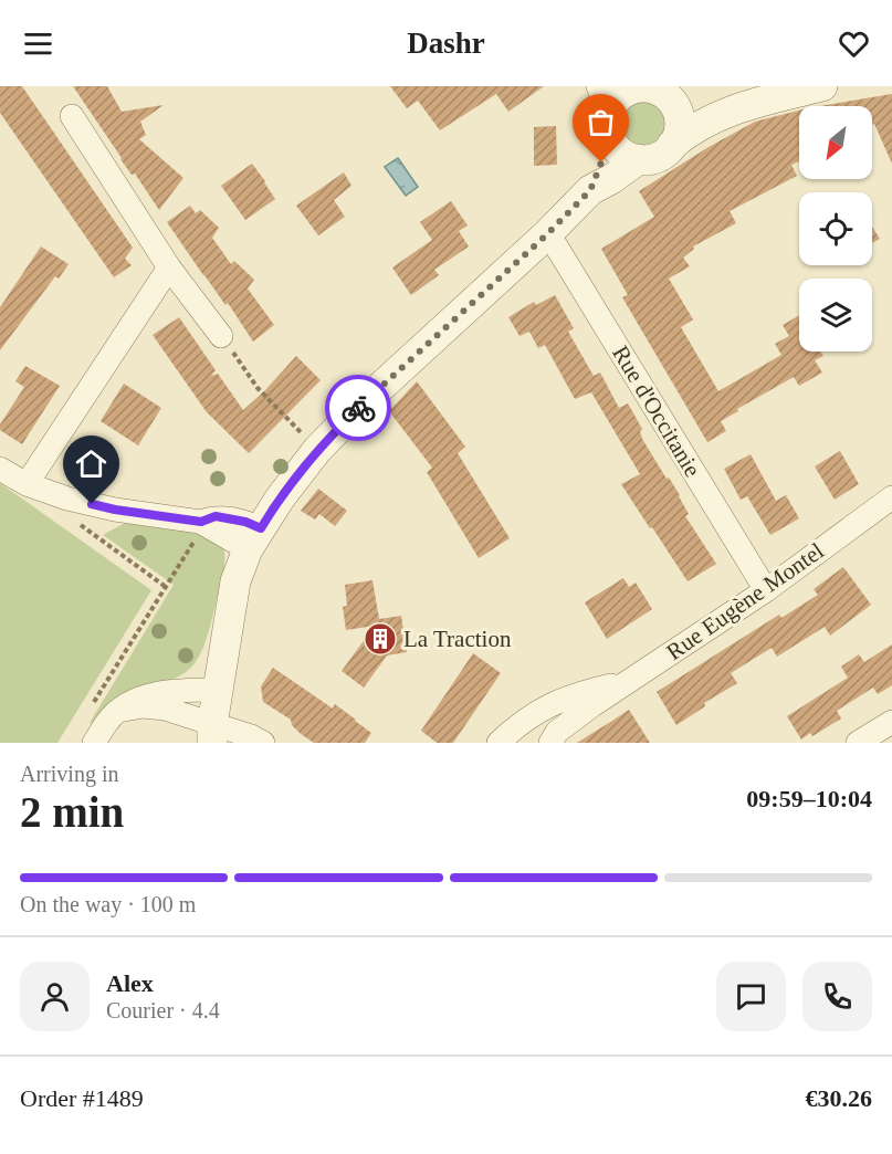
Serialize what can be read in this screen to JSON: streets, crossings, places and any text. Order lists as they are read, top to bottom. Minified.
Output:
{"streets":{"street":["Rue d'Occitanie","Rue Eugène Montel"]},"crossings":[["Rue d'Occitanie","Rue Eugène Montel"]],"places":{"building":["La Traction"]},"north":"bottom left","page":{"header":"Dashr","heading":["2 min","Arriving in","09:59–10:04"],"panel":["Alex","Courier · 4.4","Order #1489","€30.26"],"bar":"On the way · 100 m"}}
